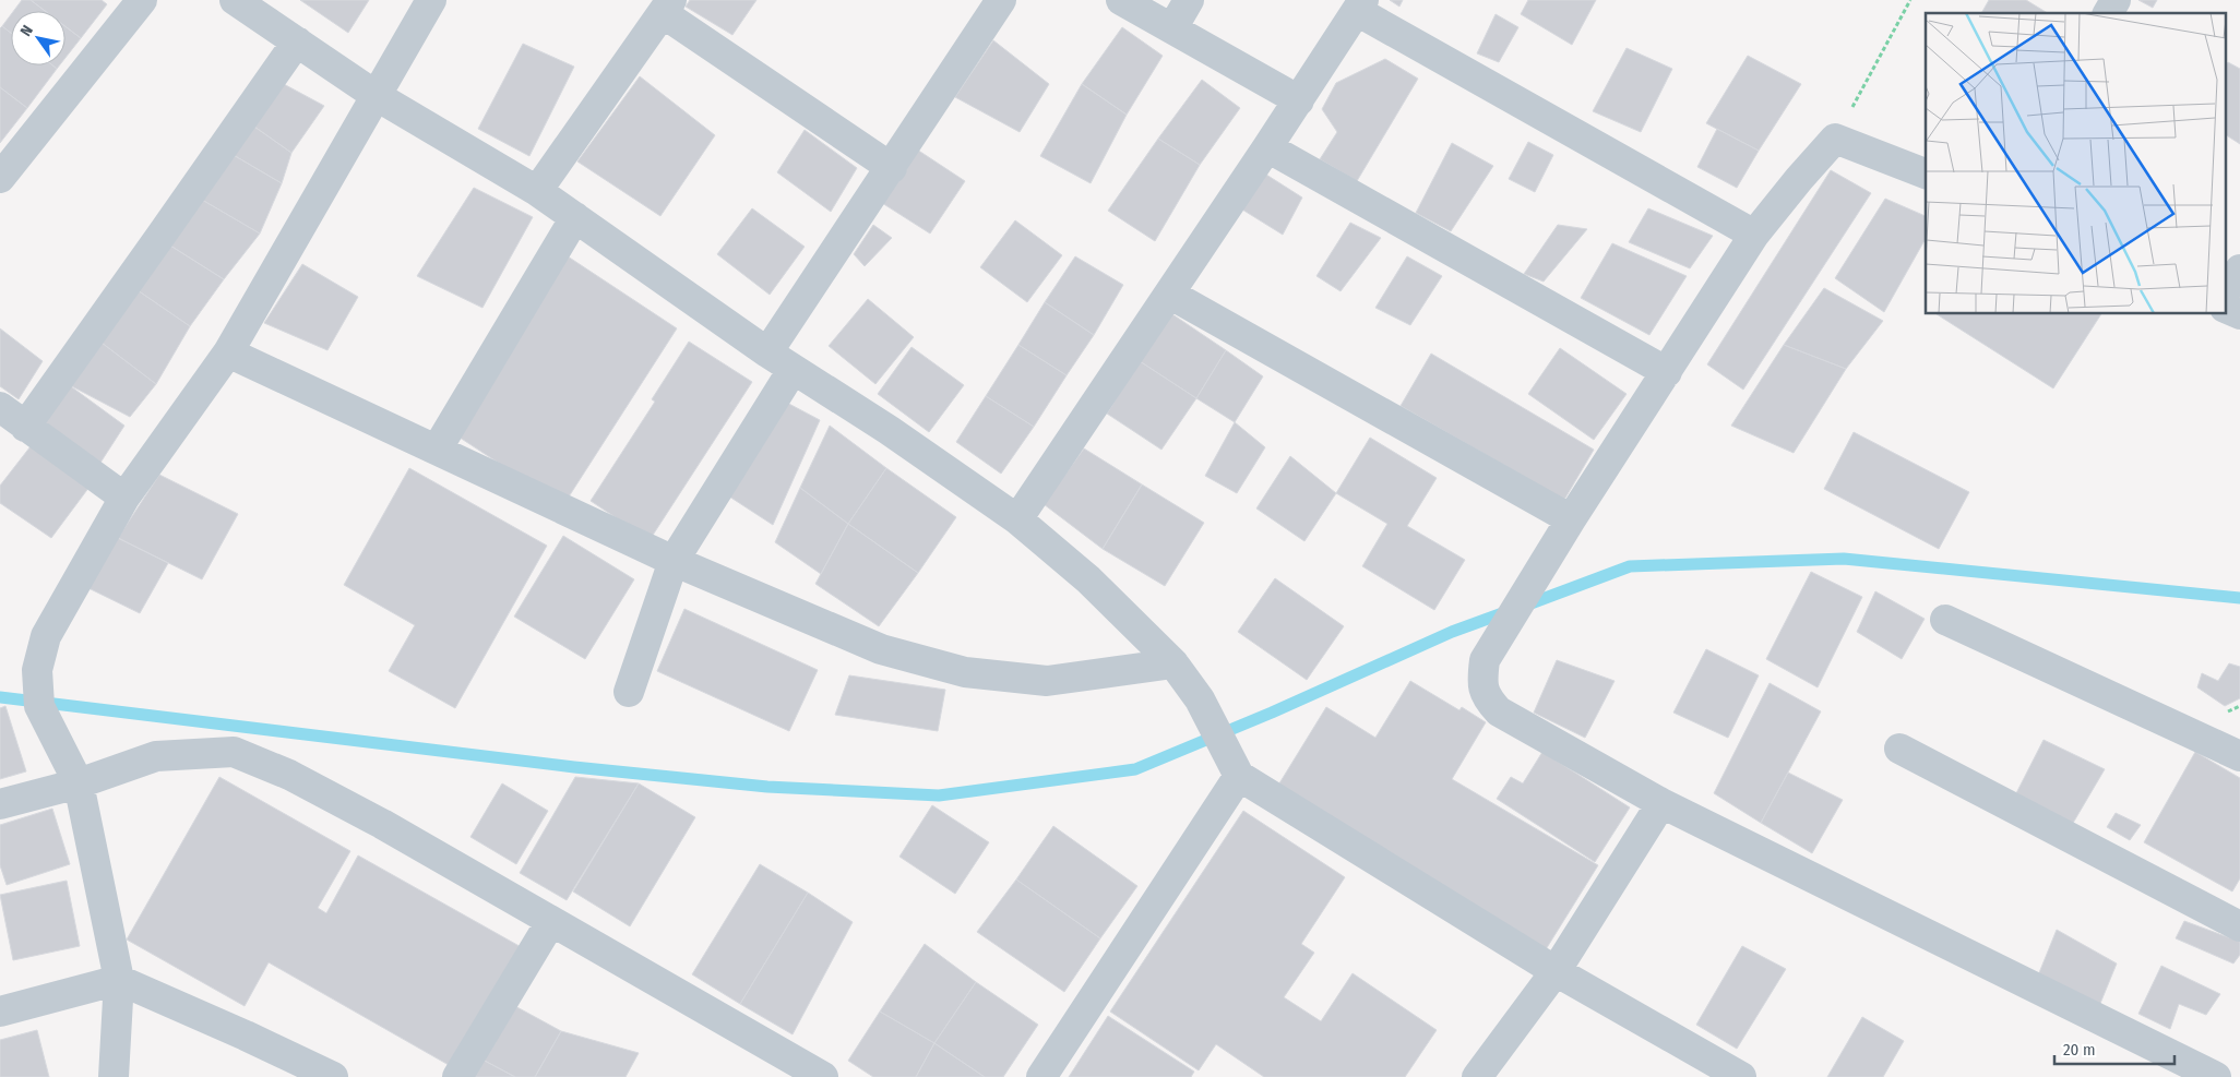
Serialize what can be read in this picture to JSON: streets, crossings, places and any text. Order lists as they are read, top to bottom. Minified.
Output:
{"scale_bar":"20 m","north":"top left"}
